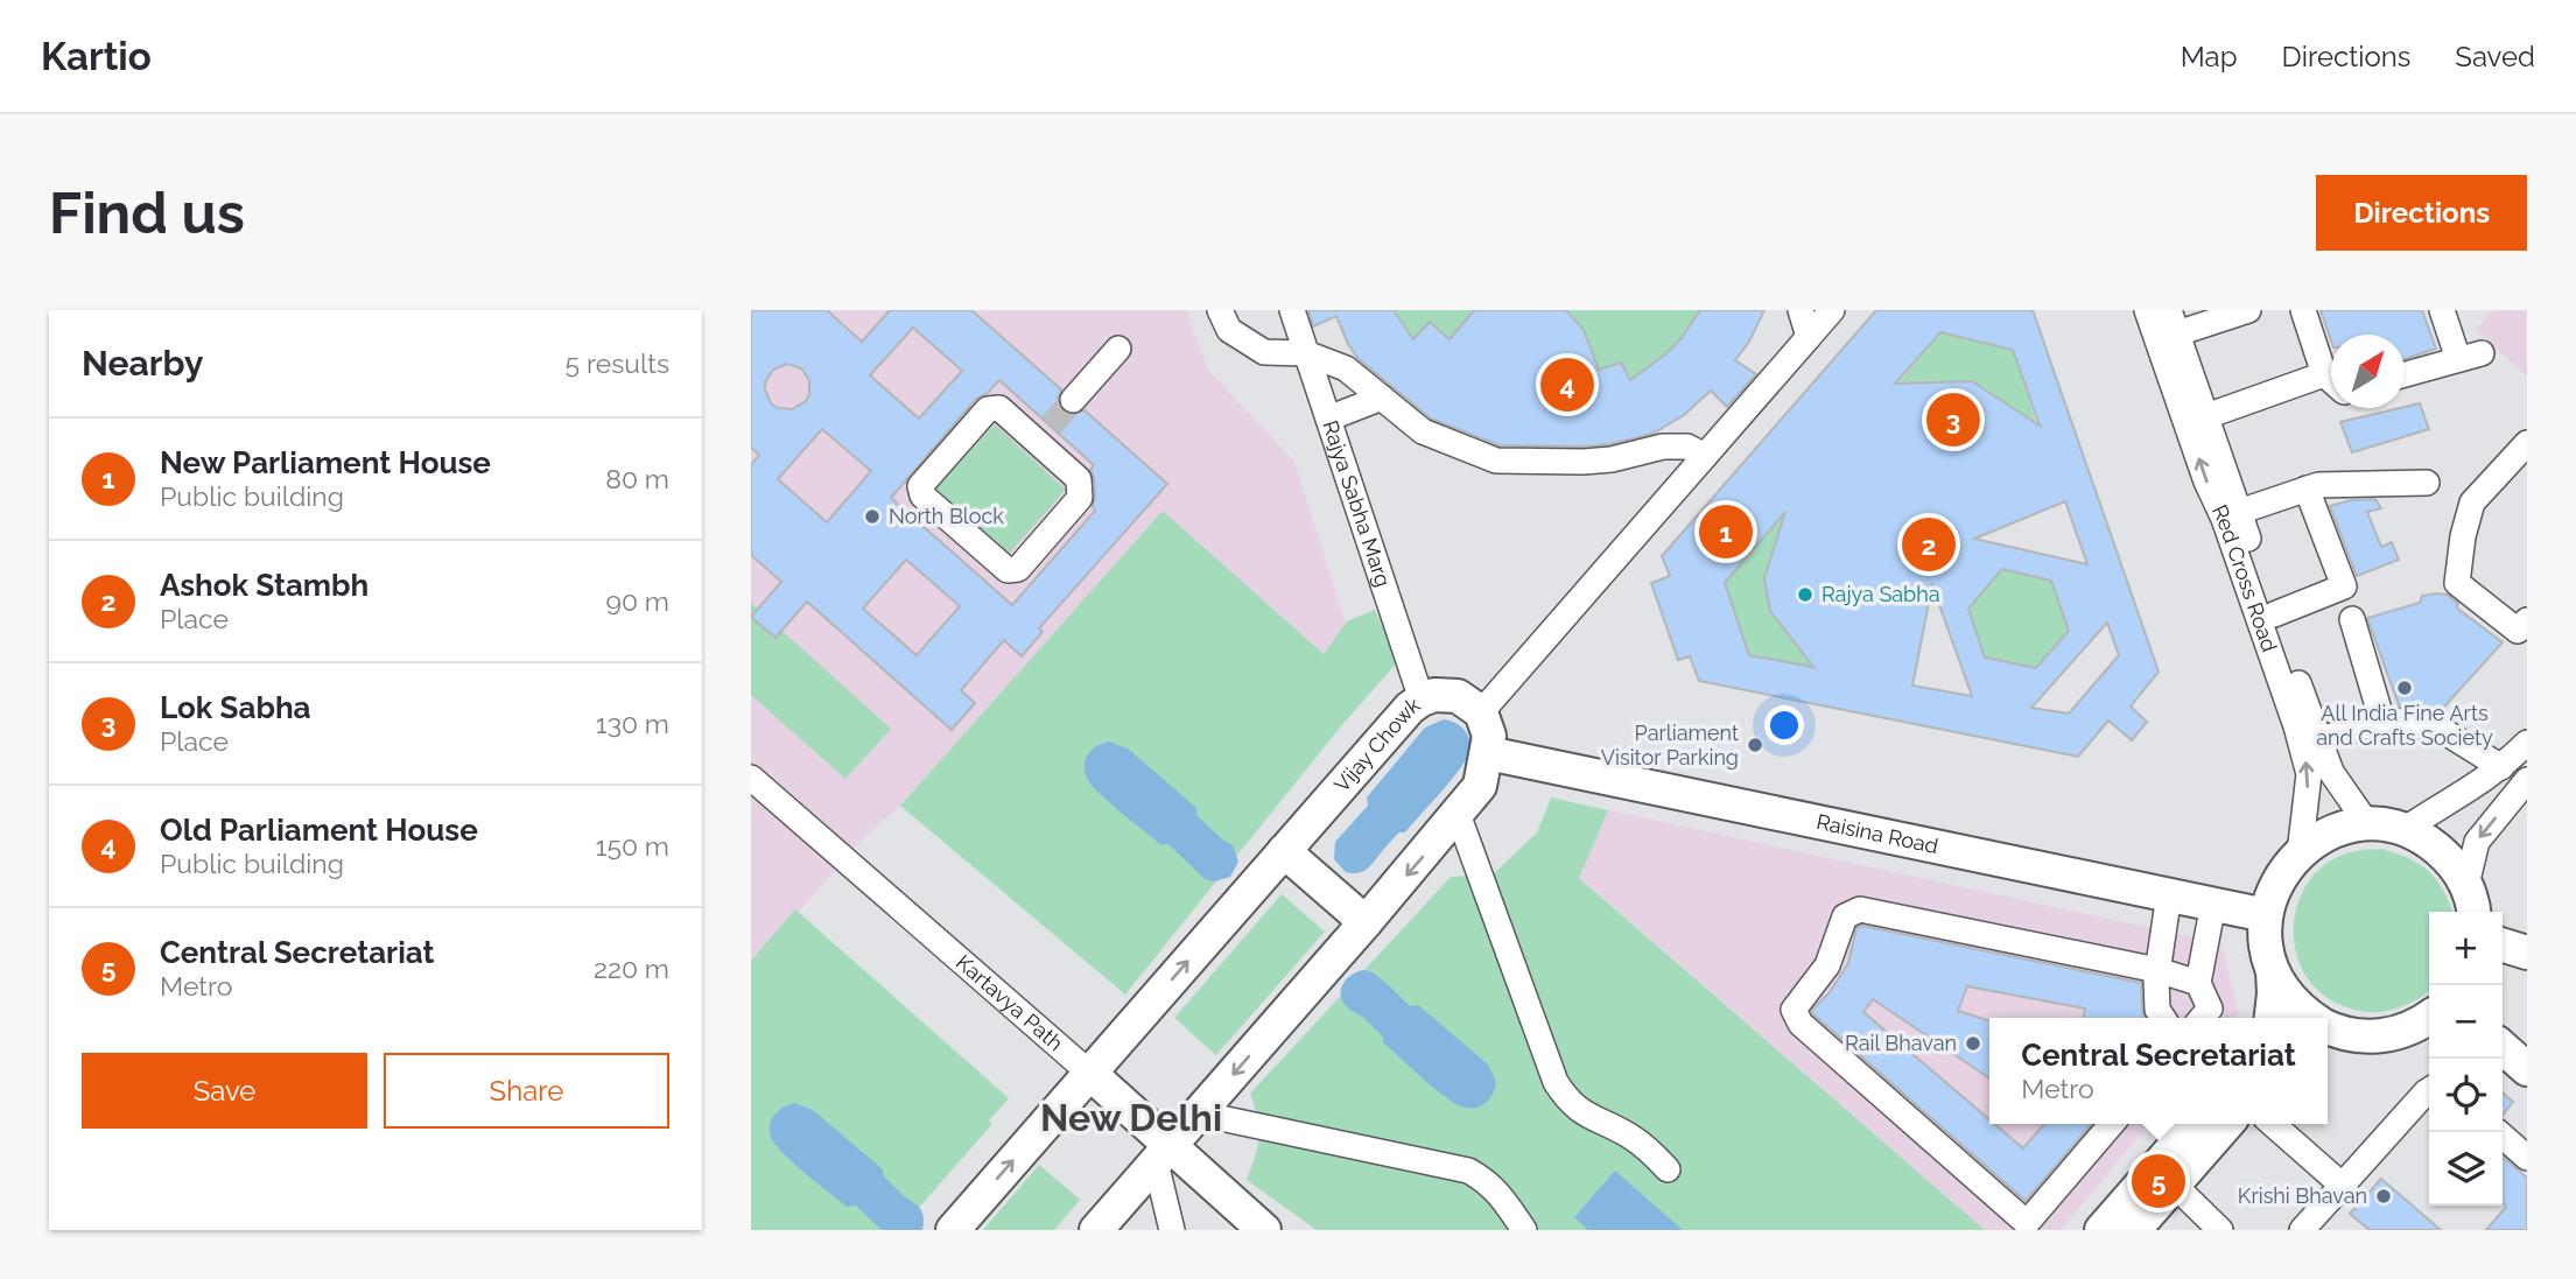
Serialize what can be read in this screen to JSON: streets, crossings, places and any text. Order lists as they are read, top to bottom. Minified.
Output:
{"streets":{"main road":["Vijay Chowk","Raisina Road","Kartavya Path"],"street":["Rajya Sabha Marg","Red Cross Road"]},"crossings":[["Rajya Sabha Marg","Vijay Chowk"],["Vijay Chowk","Kartavya Path"]],"districts":["New Delhi"],"places":["North Block","Rajya Sabha","All India Fine Arts and Crafts Society","Parliament Visitor Parking","Rail Bhavan","Krishi Bhavan"],"north":"top right","page":{"header":"Kartio","nav":["Map","Directions","Saved"],"buttons":["Directions",["Save","Share"]],"title":"Find us","heading":["Nearby","5 results"],"pins":["4","3","1","2","5"],"list":[{"mark":"1","name":"New Parliament House","note":"Public building","value":"80 m"},{"mark":"2","name":"Ashok Stambh","note":"Place","value":"90 m"},{"mark":"3","name":"Lok Sabha","note":"Place","value":"130 m"},{"mark":"4","name":"Old Parliament House","note":"Public building","value":"150 m"},{"mark":"5","name":"Central Secretariat","note":"Metro","value":"220 m"}],"map_buttons":["+","−"],"popup":["Central Secretariat","Metro"]}}
